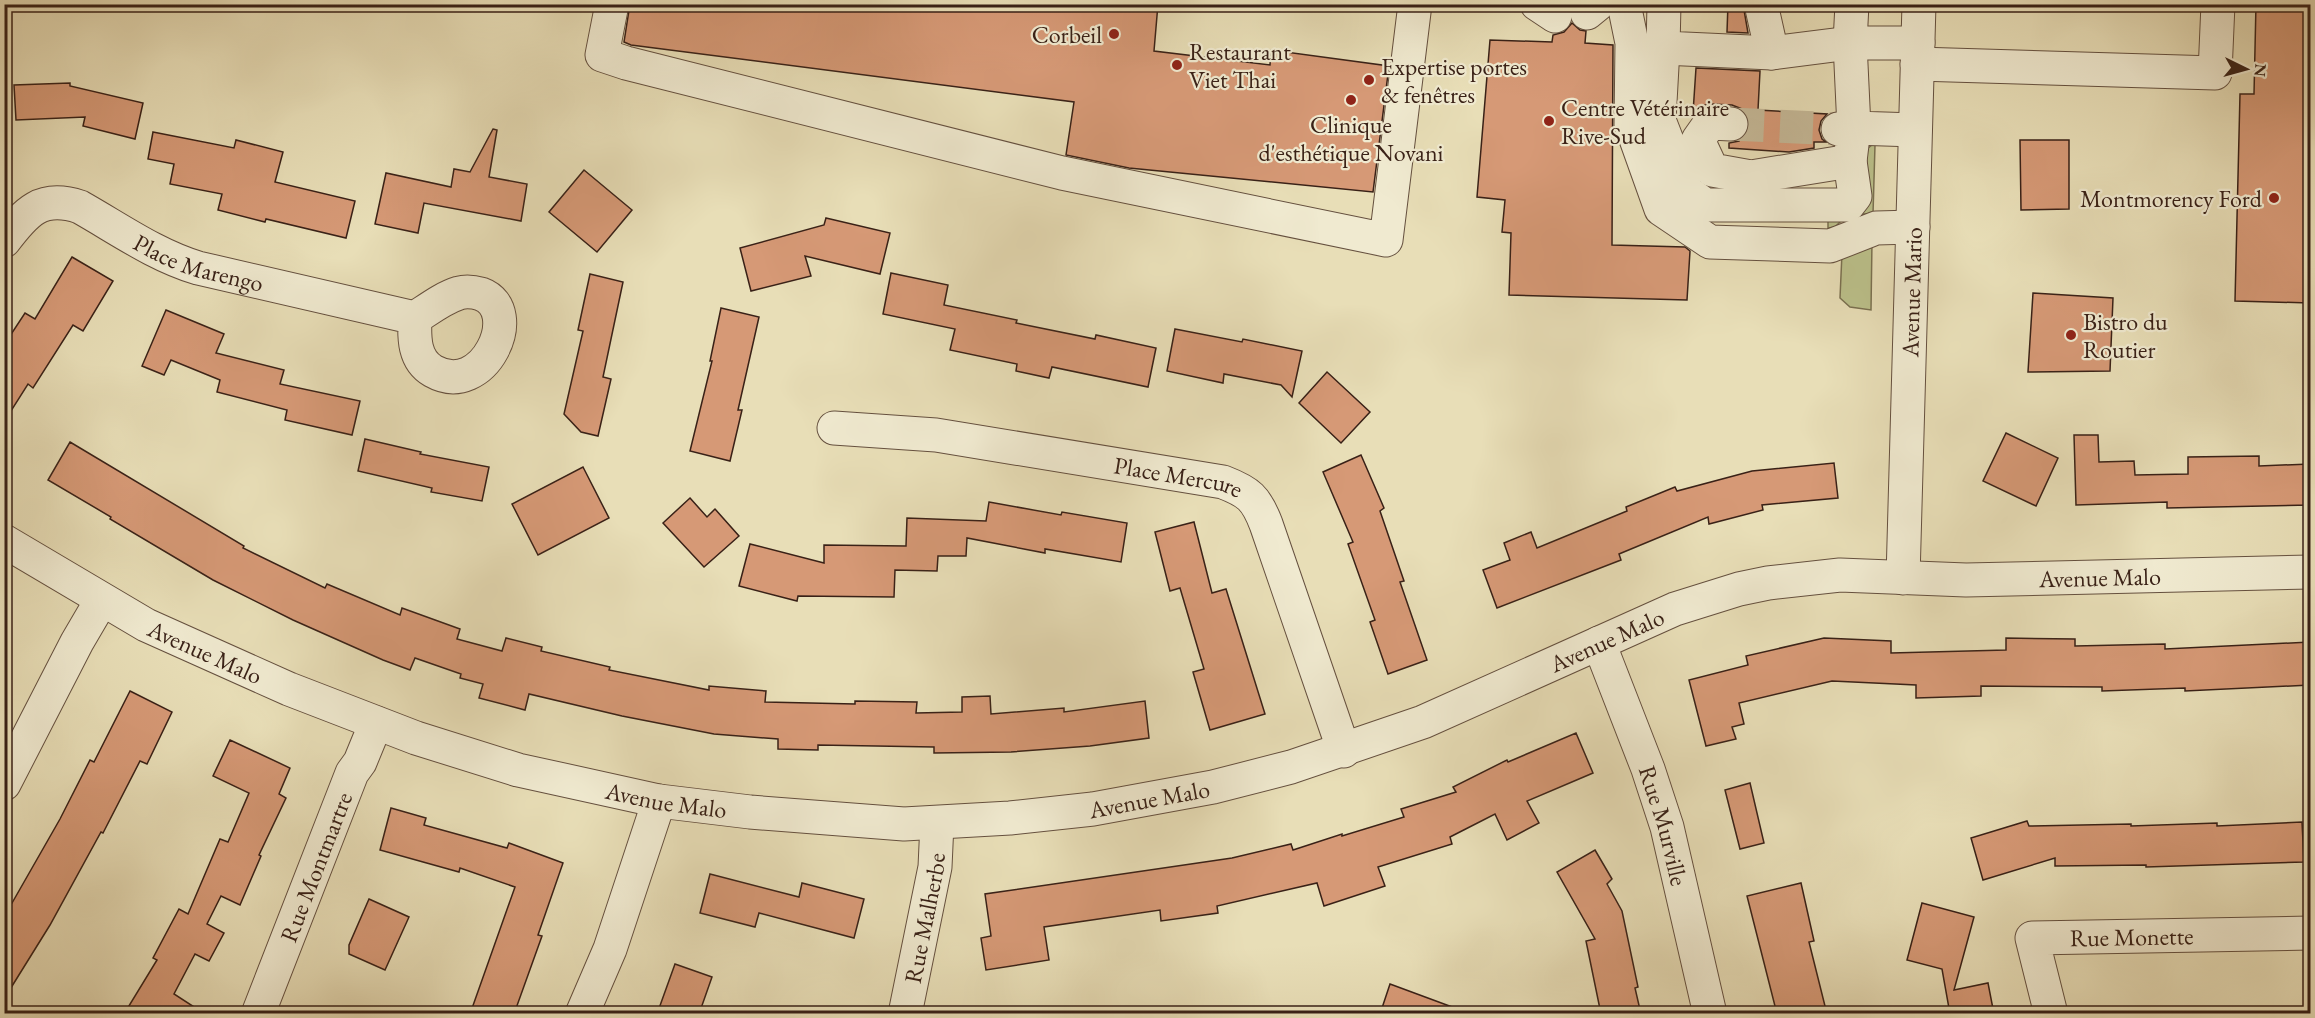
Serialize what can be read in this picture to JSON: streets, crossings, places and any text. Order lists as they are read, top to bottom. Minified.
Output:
{"streets":{"street":["Place Marengo","Avenue Mario","Place Mercure","Avenue Malo","Rue Murville","Rue Montmartre","Rue Malherbe","Rue Monette"]},"crossings":[["Avenue Mario","Avenue Malo"],["Place Mercure","Avenue Malo"],["Avenue Malo","Rue Murville"],["Avenue Malo","Rue Montmartre"],["Avenue Malo","Rue Malherbe"]],"places":["Corbeil","Restaurant Viet Thai","Expertise portes & fenêtres","Clinique d'esthétique Novani","Centre Vétérinaire Rive-Sud","Montmorency Ford","Bistro du Routier"],"north":"right"}
